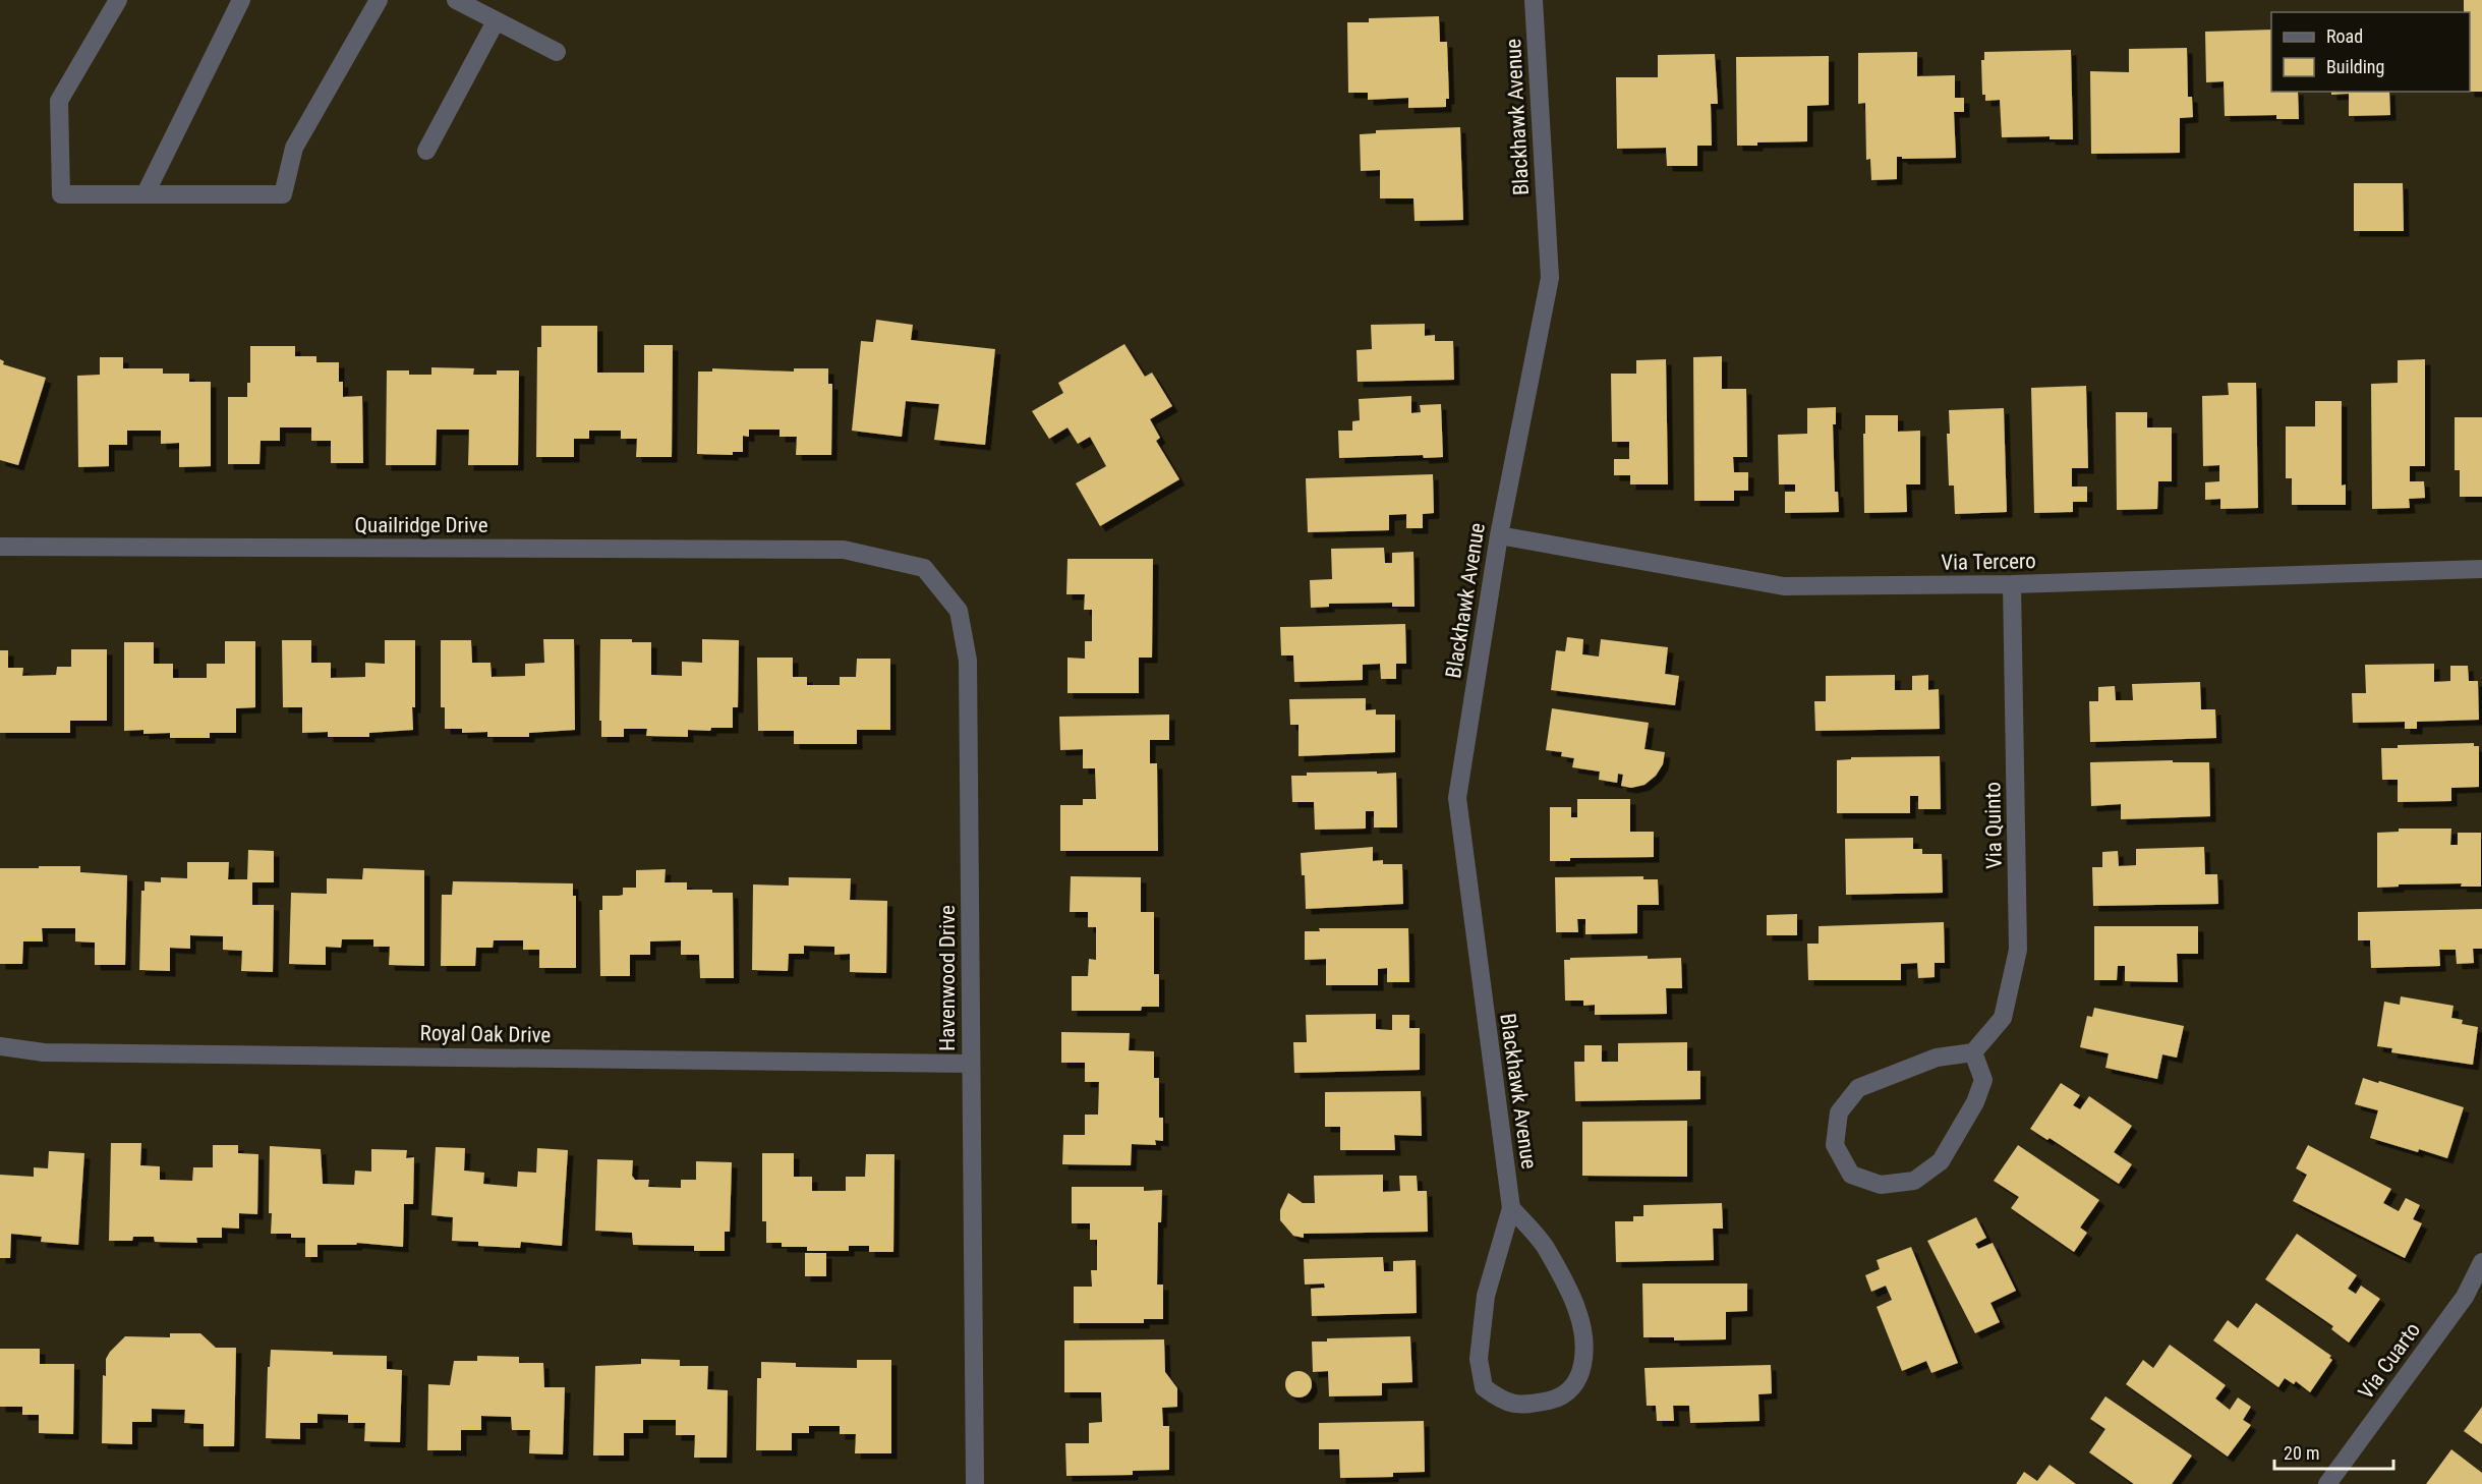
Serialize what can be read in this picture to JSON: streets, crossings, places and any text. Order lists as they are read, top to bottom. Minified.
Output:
{"streets":{"street":["Blackhawk Avenue","Quailridge Drive","Via Tercero","Via Quinto","Havenwood Drive","Royal Oak Drive","Via Cuarto"]},"crossings":[["Blackhawk Avenue","Via Tercero"],["Quailridge Drive","Havenwood Drive"],["Via Tercero","Via Quinto"],["Havenwood Drive","Royal Oak Drive"]],"legend":["Road","Building"],"scale_bar":"20 m"}
